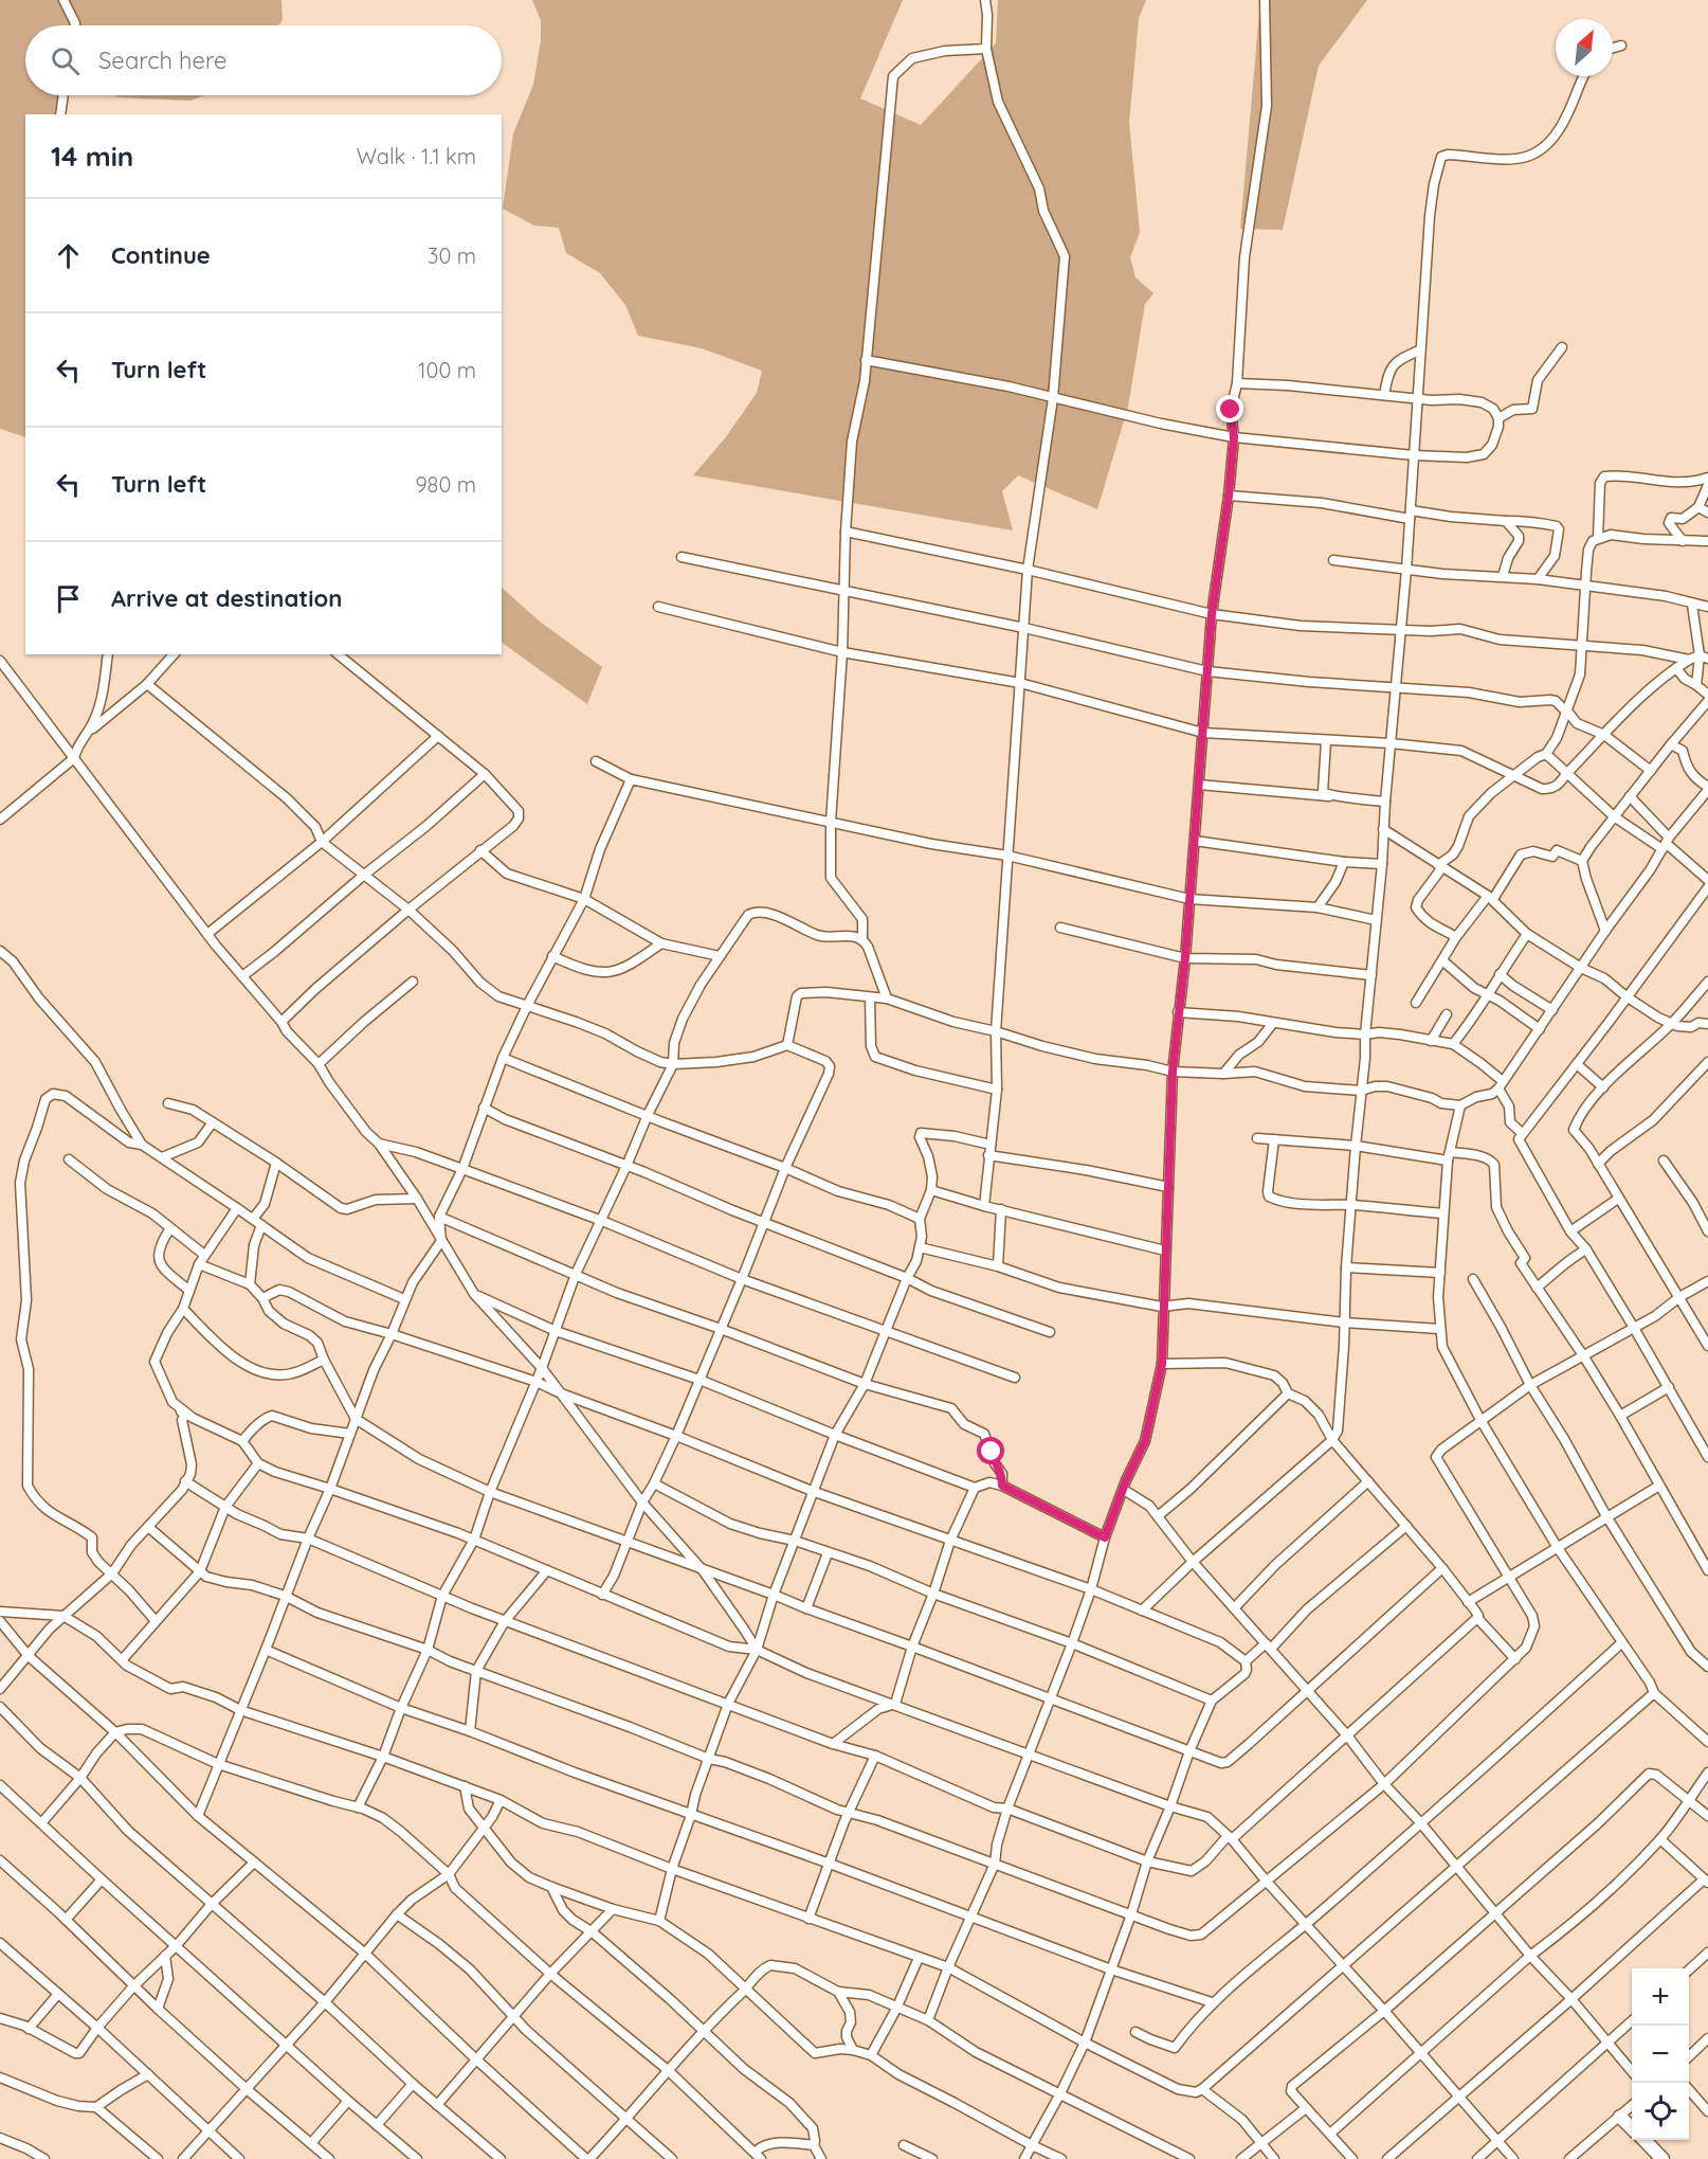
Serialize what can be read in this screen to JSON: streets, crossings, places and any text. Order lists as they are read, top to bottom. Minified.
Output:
{"north":"top right","page":{"search":"Search here","heading":["14 min","Walk · 1.1 km"],"list":[["Continue","30 m"],["Turn left","100 m"],["Turn left","980 m"],"Arrive at destination"],"map_buttons":["+","−"]}}
